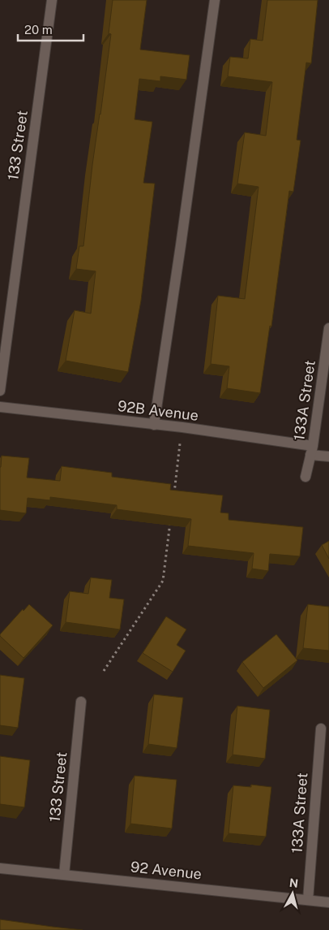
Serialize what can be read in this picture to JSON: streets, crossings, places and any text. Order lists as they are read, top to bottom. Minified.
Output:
{"streets":{"street":["133 Street","133A Street","92B Avenue","92 Avenue"]},"crossings":[["133 Street","92 Avenue"],["133A Street","92B Avenue"],["133A Street","92 Avenue"]],"scale_bar":"20 m","north":"top"}
